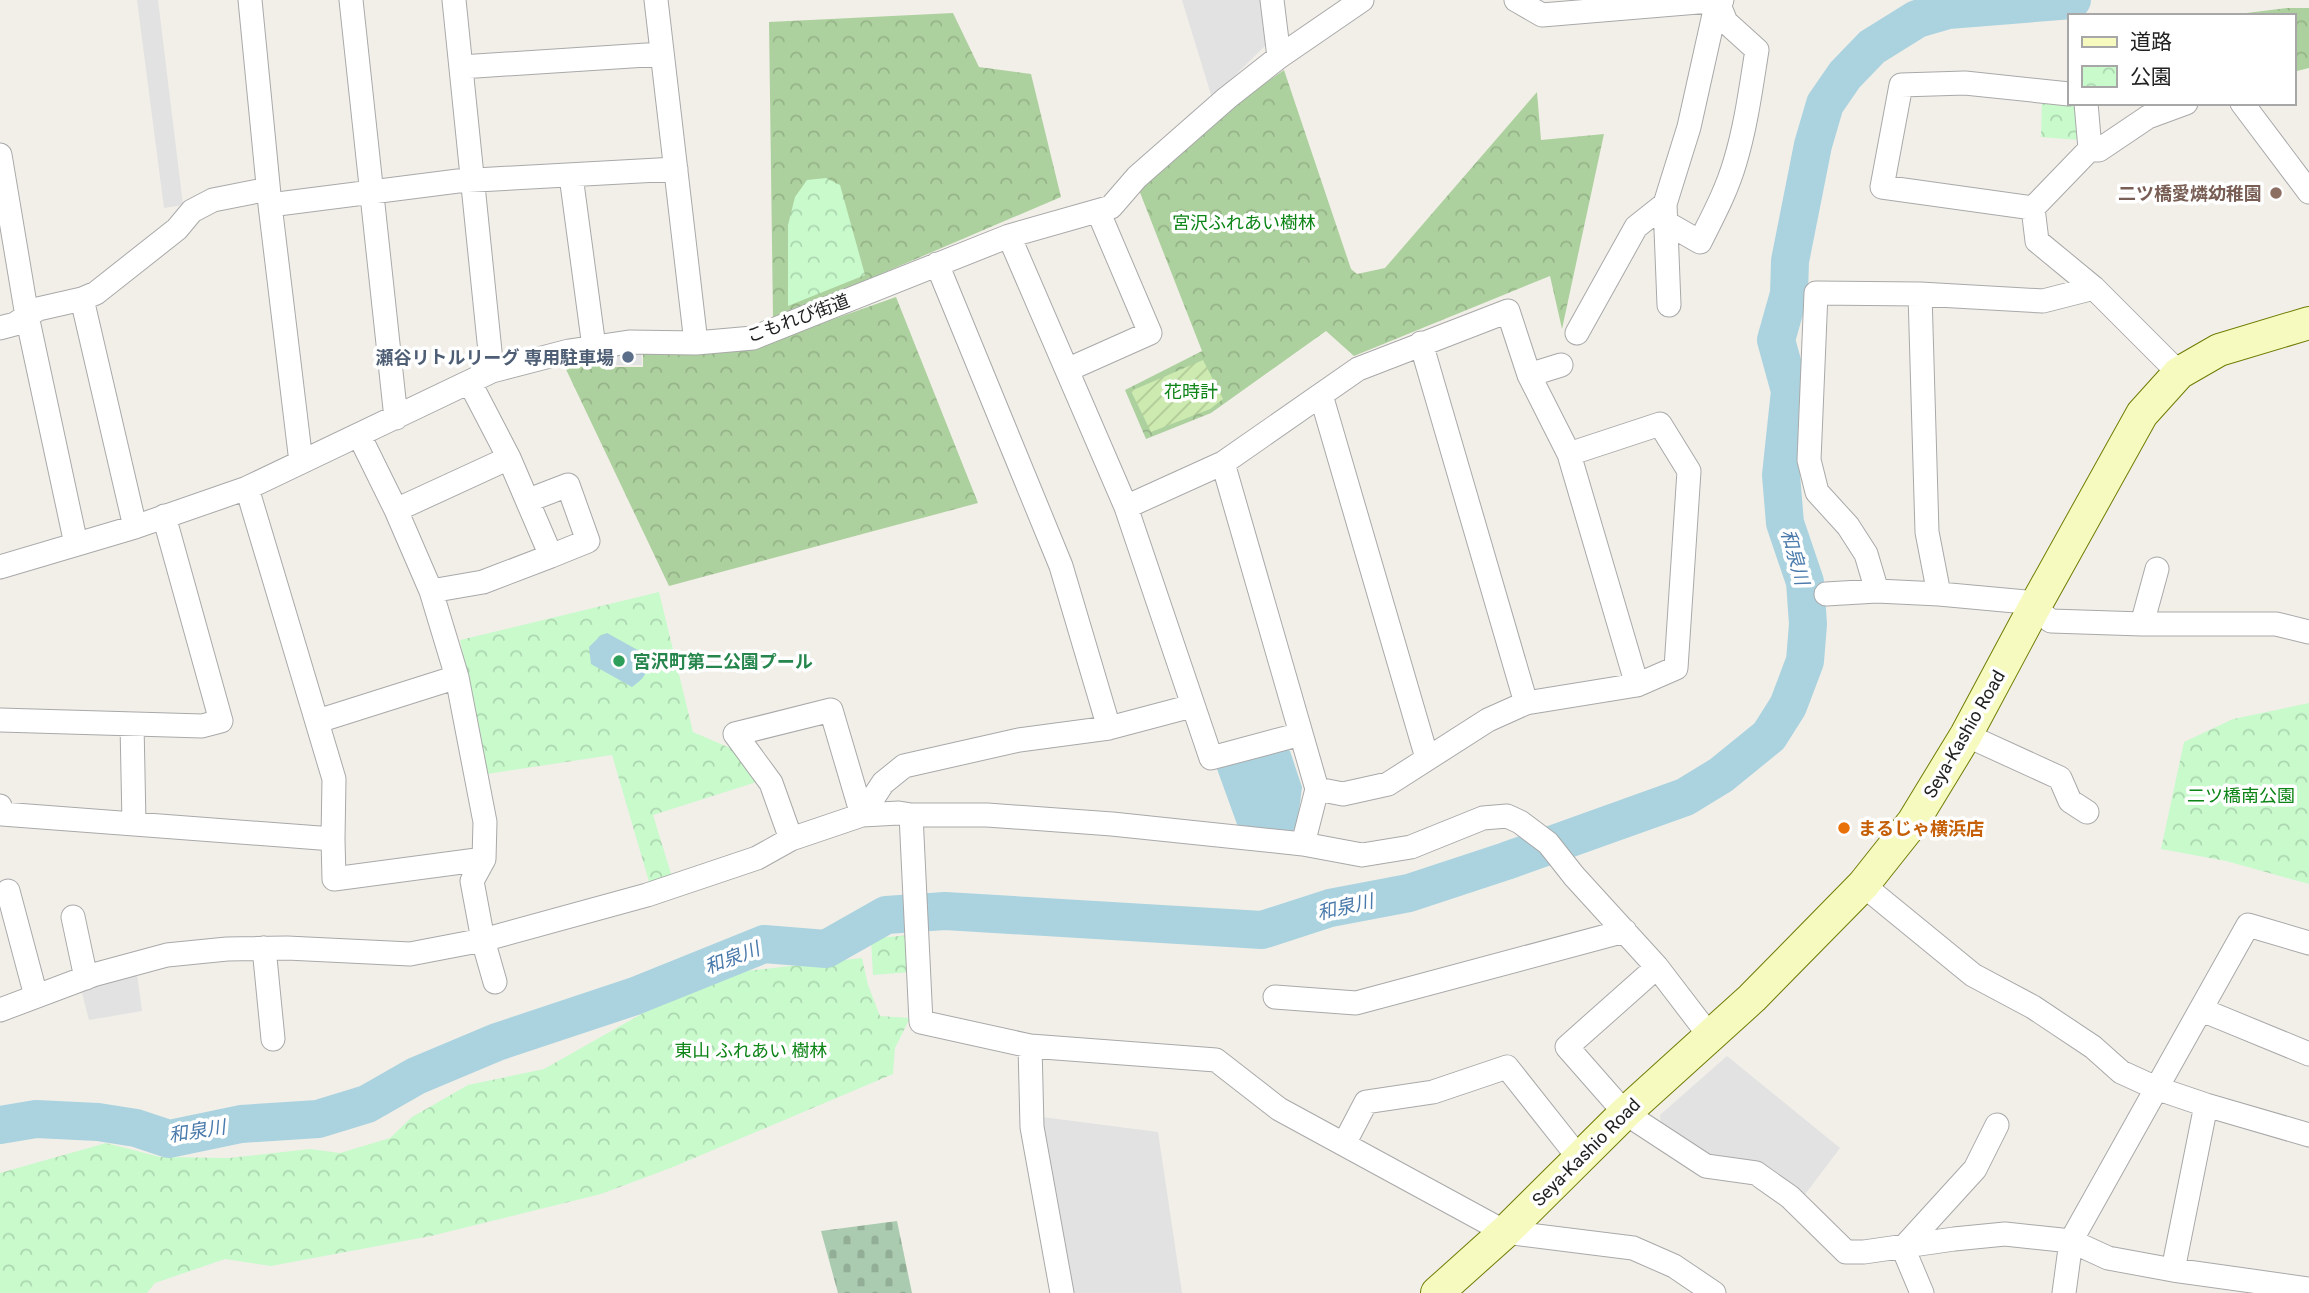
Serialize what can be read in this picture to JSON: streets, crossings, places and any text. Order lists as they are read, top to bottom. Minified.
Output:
{"streets":{"main road":["Seya-Kashio Road"],"street":["こもれび街道"]},"water":["和泉川"],"parks":["宮沢ふれあい樹林","花時計","二ツ橋南公園","東山 ふれあい 樹林"],"places":["二ツ橋愛燐幼稚園","瀬谷リトルリーグ 専用駐車場","宮沢町第二公園プール","まるじゃ横浜店"],"legend":["道路","公園"]}
